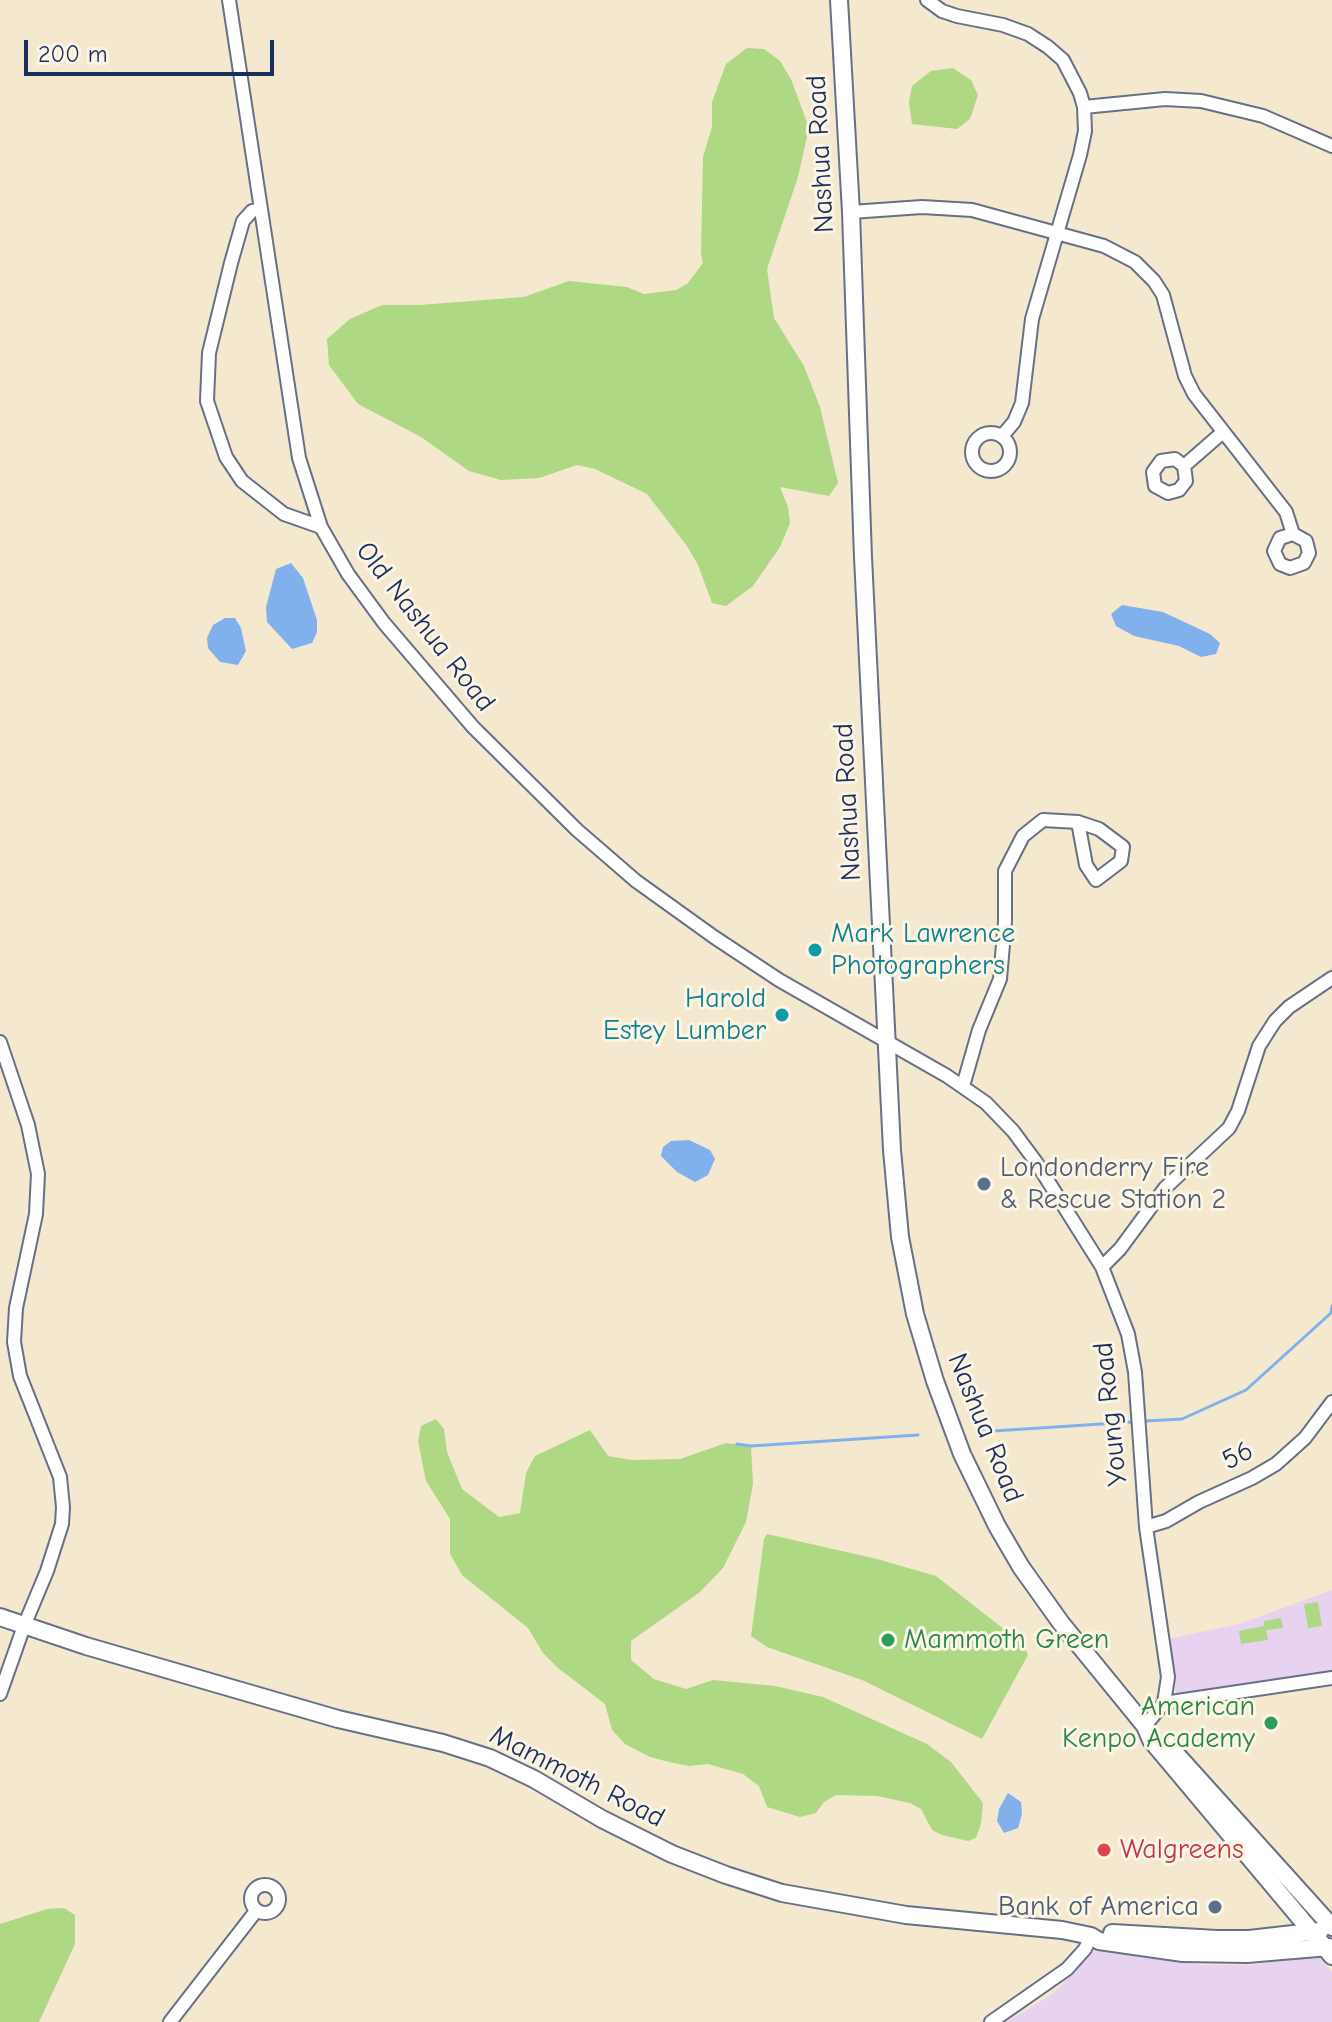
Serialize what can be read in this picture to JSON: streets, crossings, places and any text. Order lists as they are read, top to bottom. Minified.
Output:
{"streets":{"main road":["Nashua Road","Mammoth Road"],"street":["Old Nashua Road","Young Road","56"]},"crossings":[["Nashua Road","Old Nashua Road"],["Nashua Road","Young Road"],["Nashua Road","Mammoth Road"],["Old Nashua Road","Young Road"],["Young Road","56"]],"places":["Mark Lawrence Photographers","Harold Estey Lumber","Londonderry Fire & Rescue Station 2","Mammoth Green","American Kenpo Academy","Walgreens","Bank of America"],"scale_bar":"200 m"}
